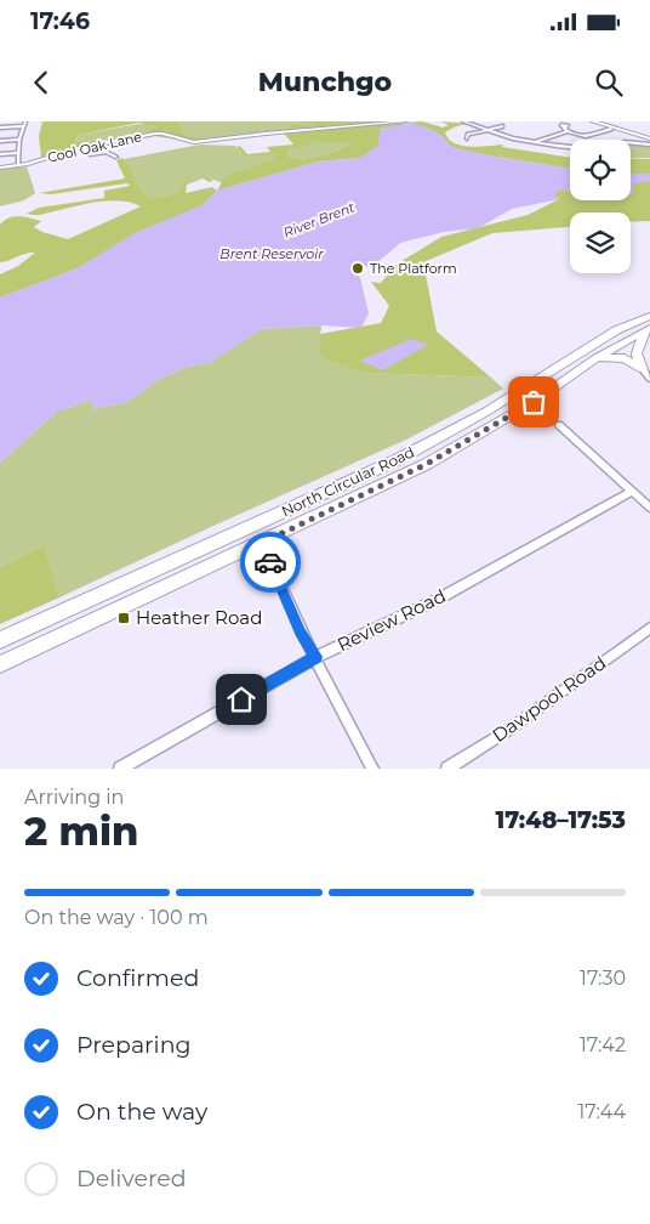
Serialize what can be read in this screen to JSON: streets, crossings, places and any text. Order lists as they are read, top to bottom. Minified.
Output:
{"streets":{"main road":["North Circular Road"],"street":["Cool Oak Lane","Review Road","Dawpool Road"]},"water":["River Brent","Brent Reservoir"],"places":{"other":["The Platform"],"transit":["Heather Road"]},"page":{"status":"17:46","header":"Munchgo","heading":["2 min","Arriving in","17:48–17:53"],"bar":"On the way · 100 m","list":[["Confirmed","17:30"],["Preparing","17:42"],["On the way","17:44"],"Delivered"]}}
